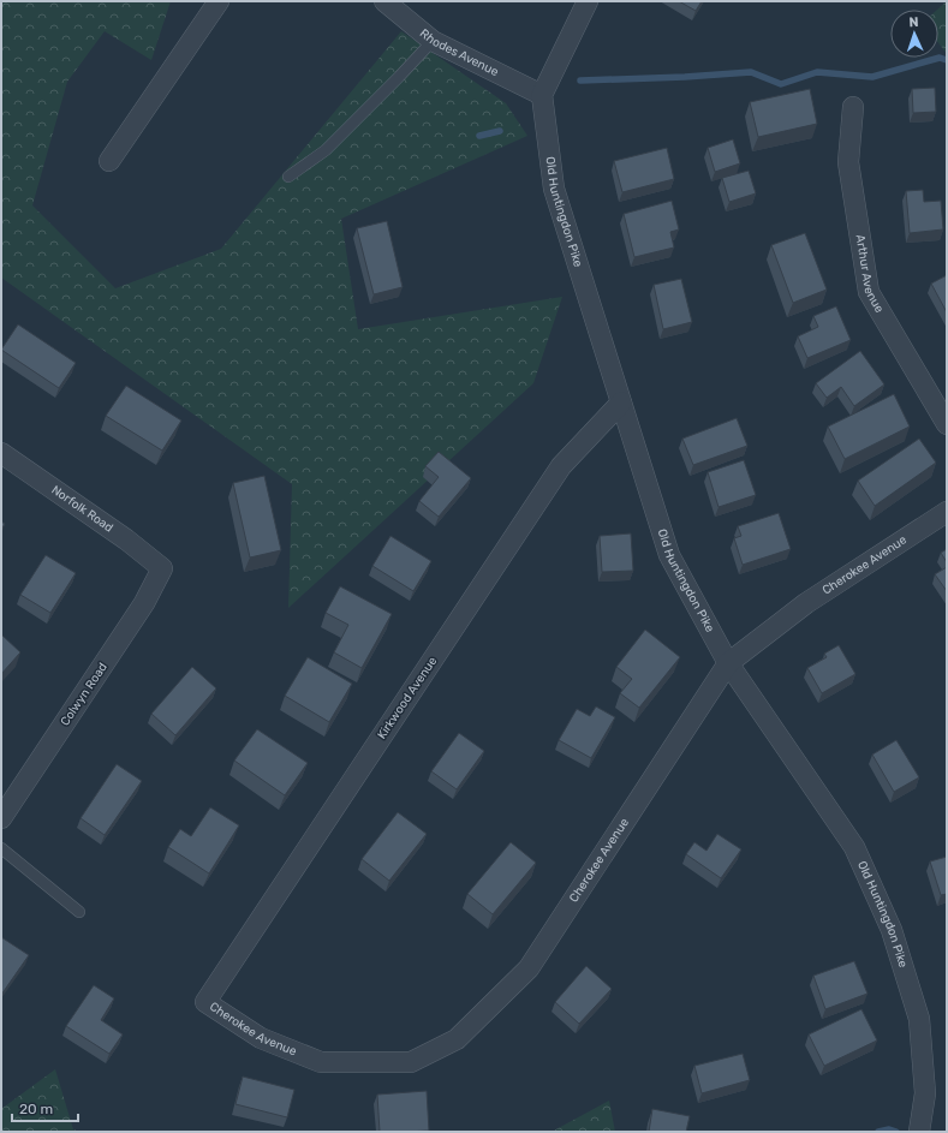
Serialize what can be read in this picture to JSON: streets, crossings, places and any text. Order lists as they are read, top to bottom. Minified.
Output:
{"streets":{"street":["Rhodes Avenue","Old Huntingdon Pike","Arthur Avenue","Norfolk Road","Cherokee Avenue","Colwyn Road","Kirkwood Avenue"]},"crossings":[["Rhodes Avenue","Old Huntingdon Pike"],["Old Huntingdon Pike","Cherokee Avenue"],["Old Huntingdon Pike","Kirkwood Avenue"],["Norfolk Road","Colwyn Road"],["Cherokee Avenue","Kirkwood Avenue"]],"scale_bar":"20 m","north":"top"}
